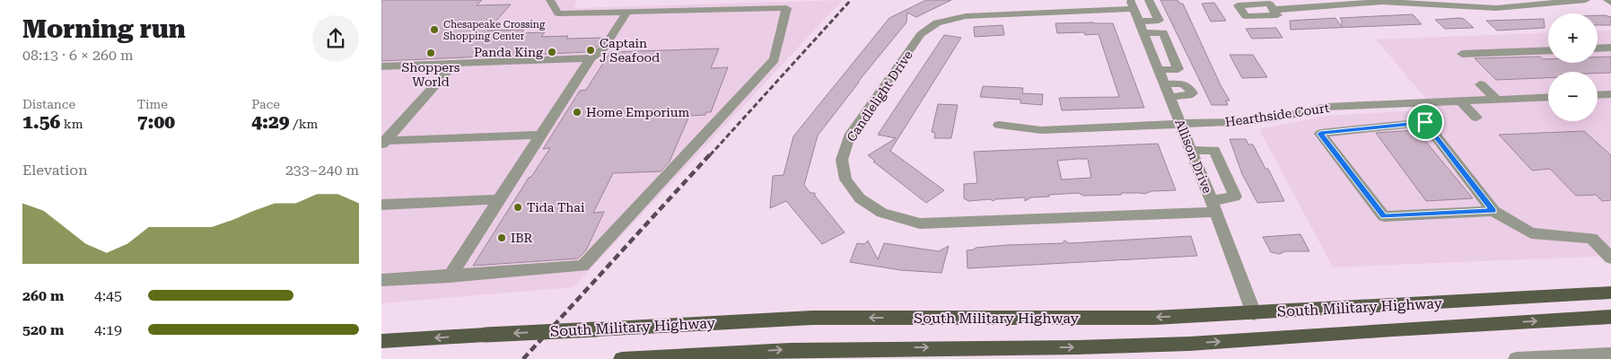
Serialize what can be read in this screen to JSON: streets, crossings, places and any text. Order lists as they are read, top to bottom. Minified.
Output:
{"streets":{"main road":["South Military Highway"],"street":["Candlelight Drive","Hearthside Court","Allison Drive"]},"crossings":[["Candlelight Drive","Allison Drive"],["Hearthside Court","Allison Drive"],["Allison Drive","South Military Highway"]],"places":["Chesapeake Crossing Shopping Center","Captain J Seafood","Panda King","Shoppers World","Home Emporium","Tida Thai","IBR"],"page":{"heading":["Morning run","08:13 · 6 × 260 m"],"map_buttons":["+","−"],"stats":[["Distance","1.56 km"],["Time","7:00"],["Pace","4:29 /km"]],"chart":["Elevation","233–240 m"],"list":[{"name":"260 m","note":"4:45"},{"name":"520 m","note":"4:19"}]}}
